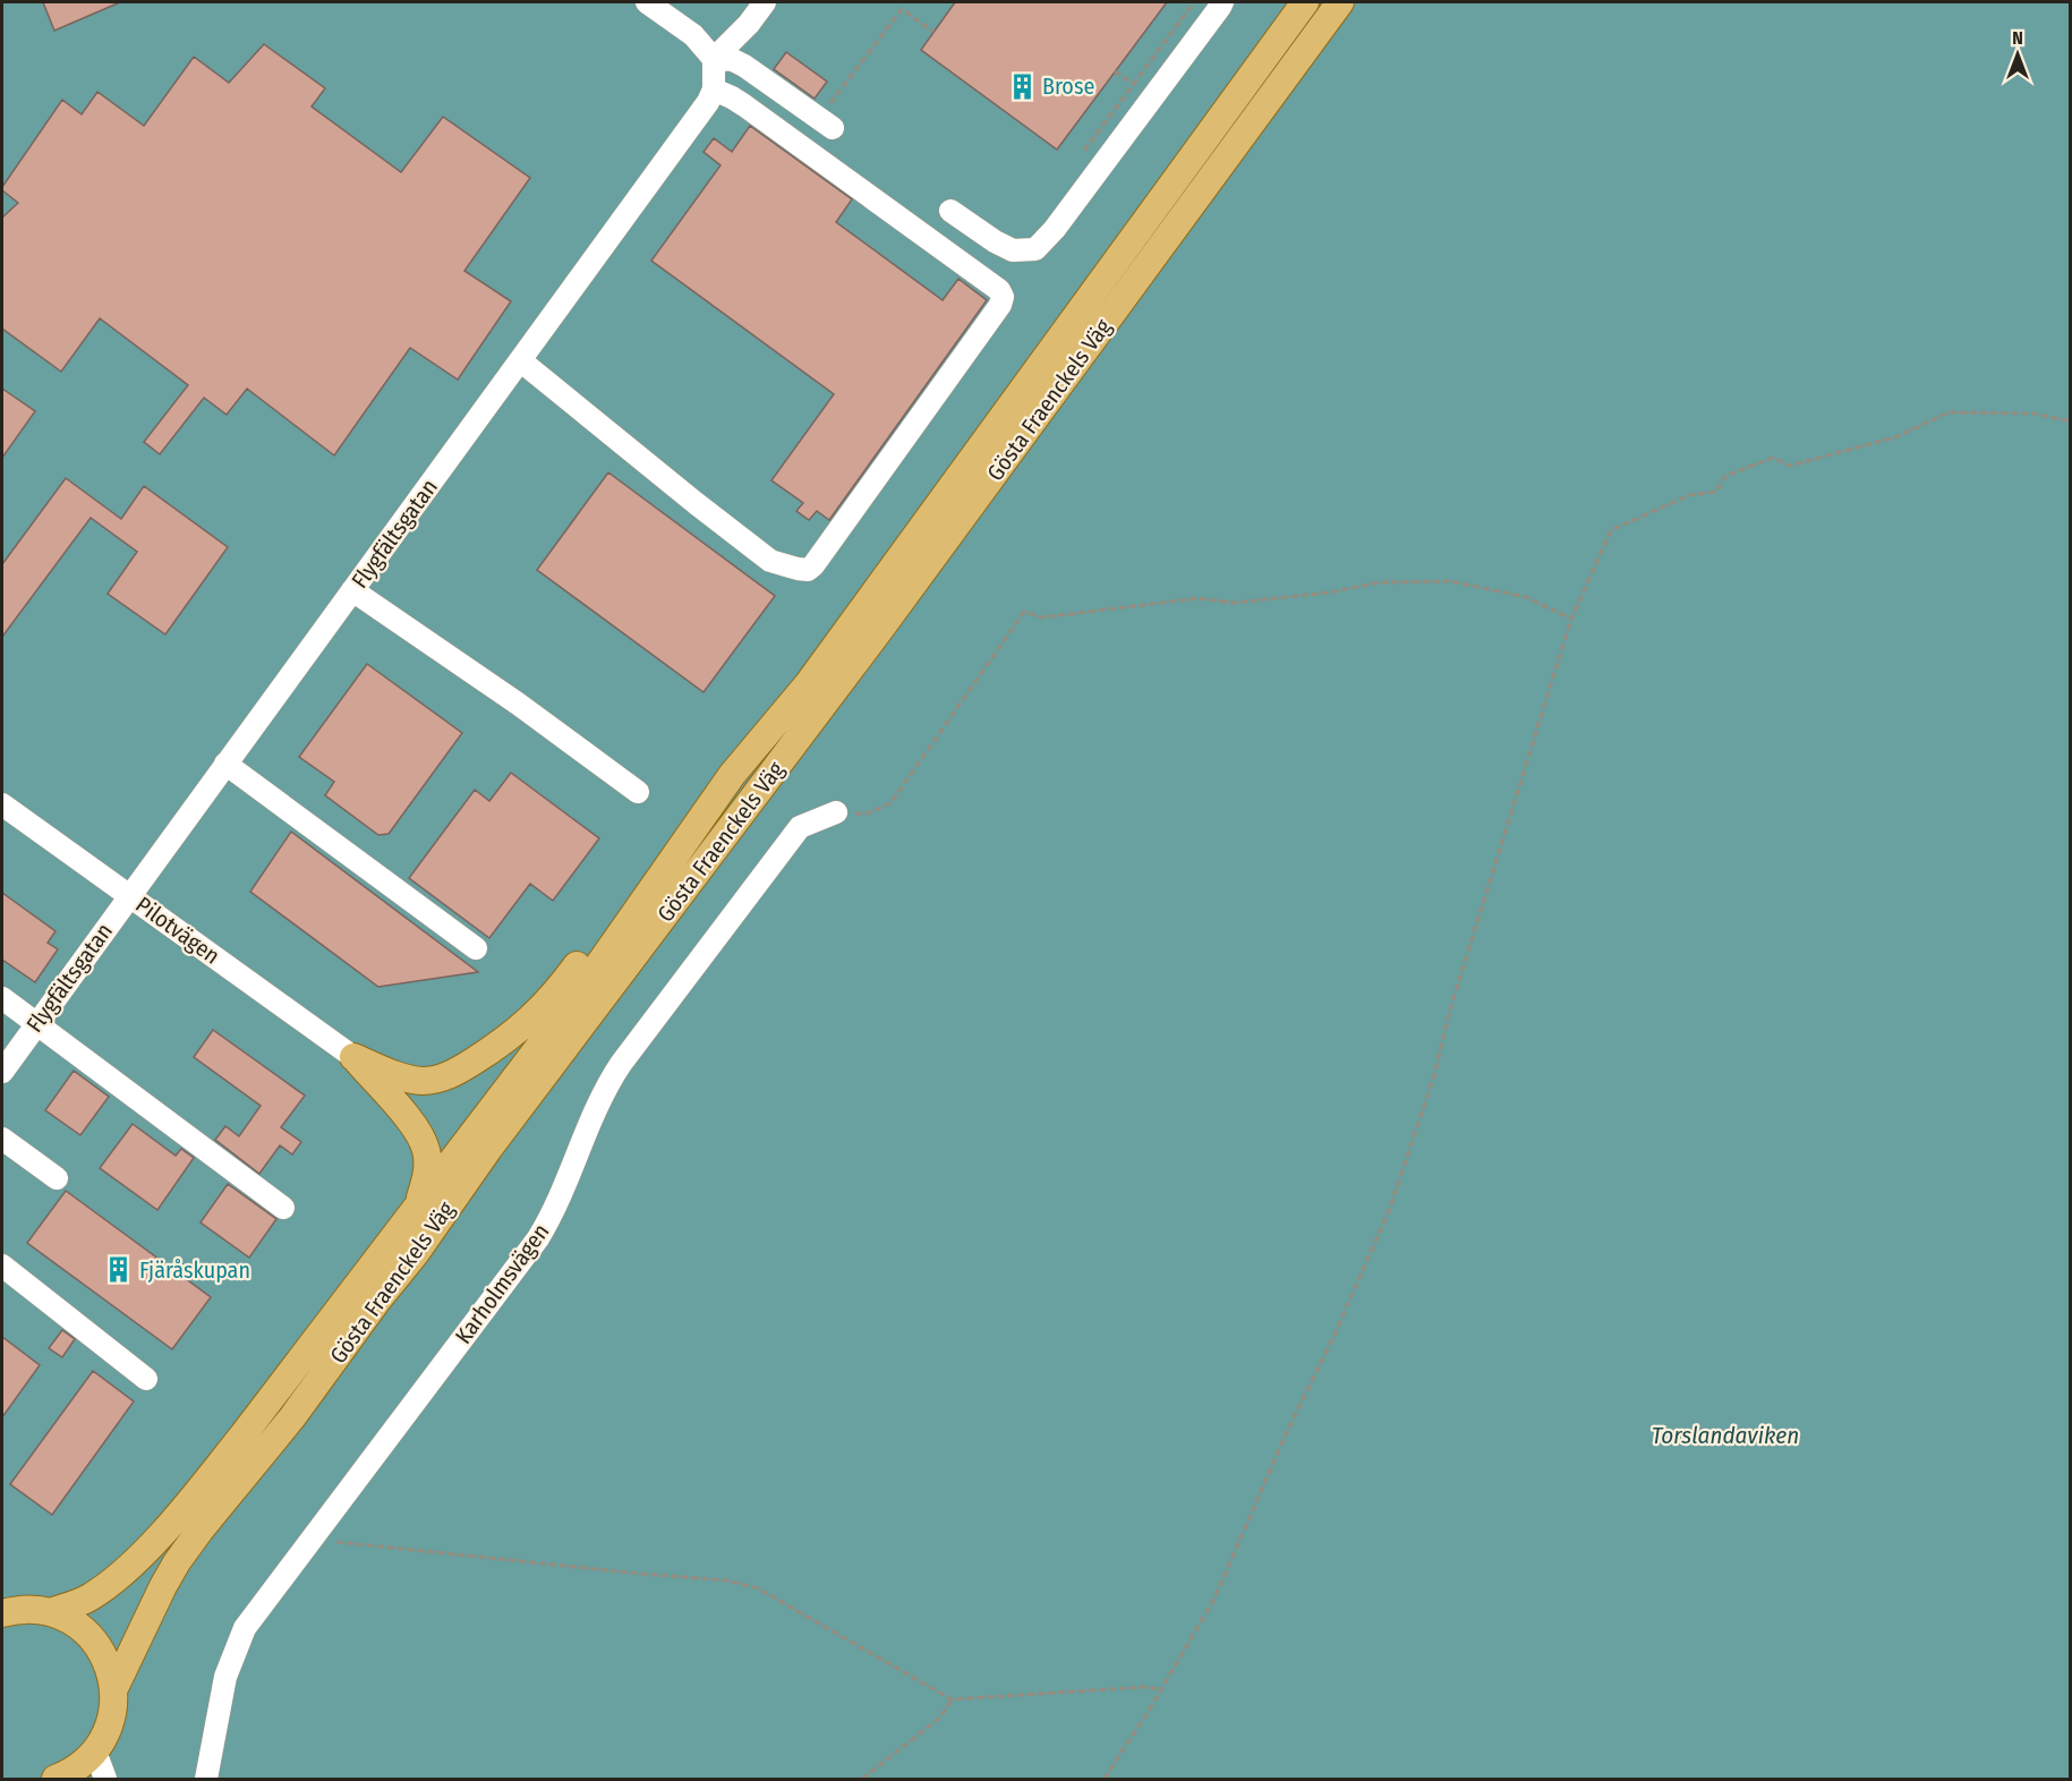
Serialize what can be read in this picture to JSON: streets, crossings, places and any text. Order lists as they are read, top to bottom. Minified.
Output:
{"streets":{"main road":["Gösta Fraenckels Väg"],"street":["Flygfältsgatan","Pilotvägen","Karholmsvägen"]},"crossings":[["Flygfältsgatan","Pilotvägen"]],"water":["Torslandaviken"],"places":{"building":["Brose","Fjäråskupan"]},"north":"top"}
